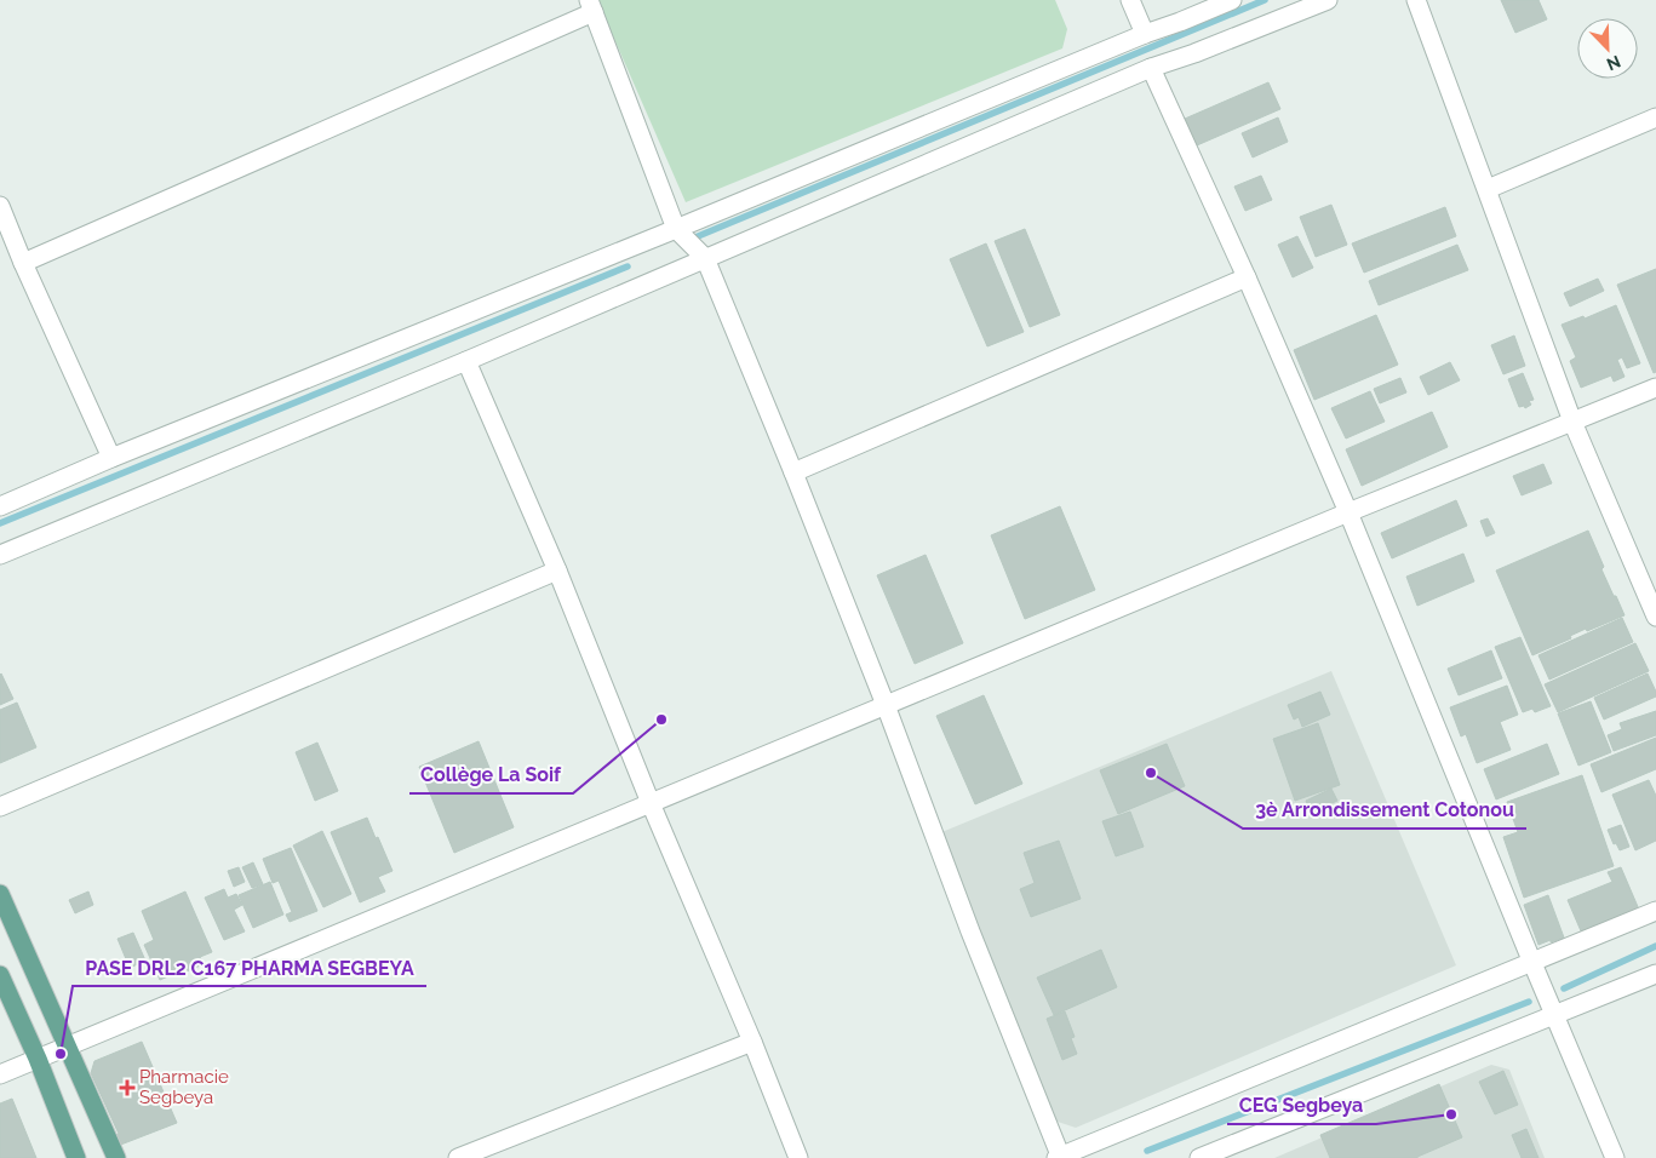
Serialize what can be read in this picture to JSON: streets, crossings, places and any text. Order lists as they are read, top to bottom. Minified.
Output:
{"places":{"other":["Collège La Soif","3è Arrondissement Cotonou","PASE DRL2 C167 PHARMA SEGBEYA","CEG Segbeya"],"health":["Pharmacie Segbeya"]},"north":"bottom right"}
